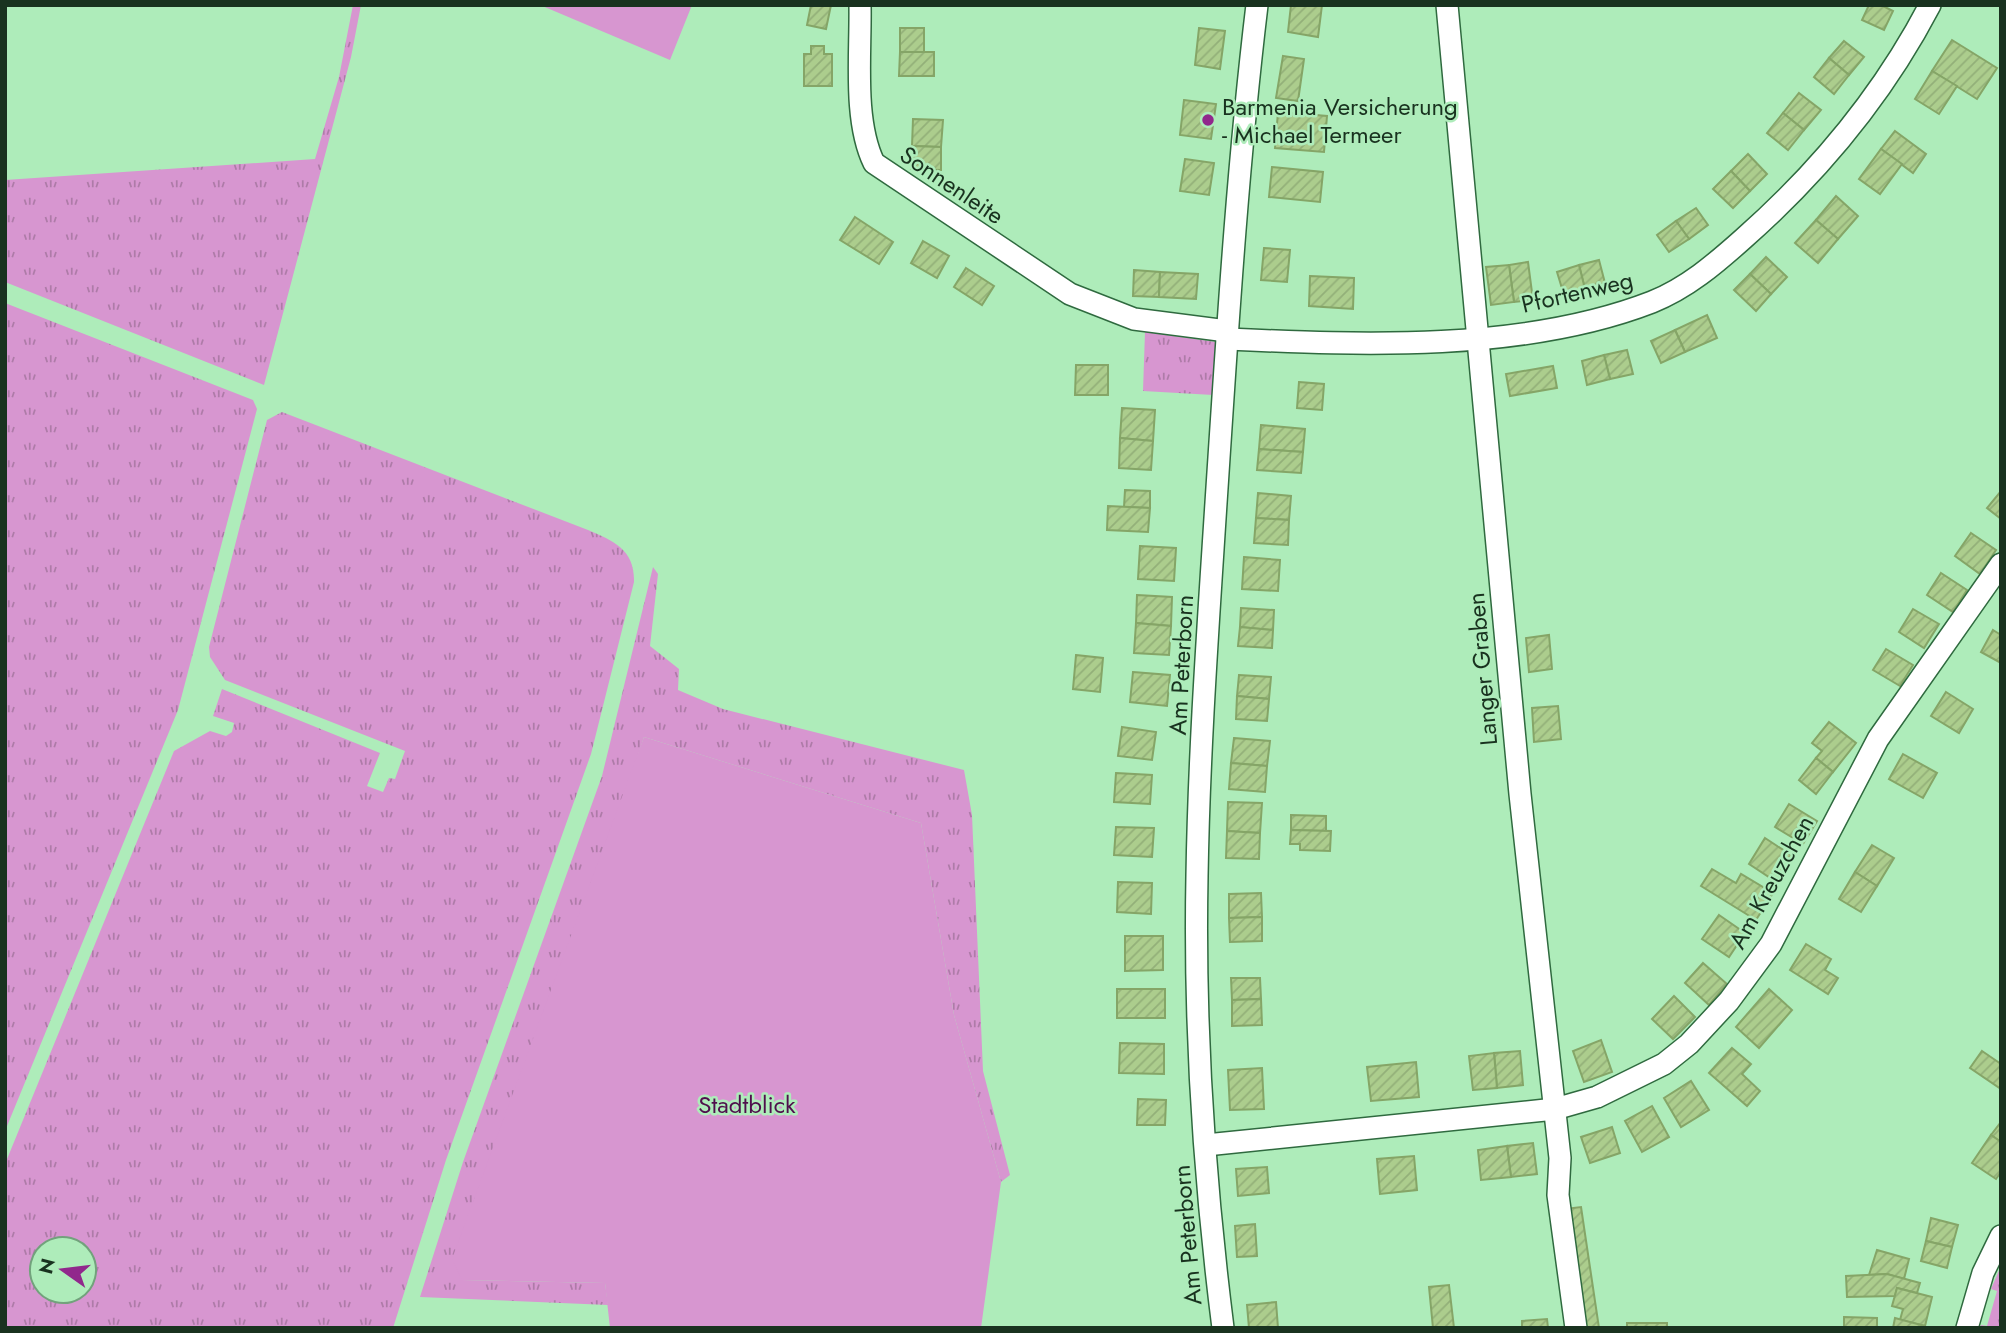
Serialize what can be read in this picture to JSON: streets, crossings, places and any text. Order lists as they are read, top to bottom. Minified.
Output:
{"streets":{"street":["Sonnenleite","Pfortenweg","Am Peterborn","Langer Graben","Am Kreuzchen"]},"crossings":[["Sonnenleite","Pfortenweg"],["Pfortenweg","Am Peterborn"],["Pfortenweg","Langer Graben"],["Am Peterborn","Am Kreuzchen"],["Langer Graben","Am Kreuzchen"]],"parks":["Stadtblick"],"places":["Barmenia Versicherung - Michael Termeer"],"north":"left"}
